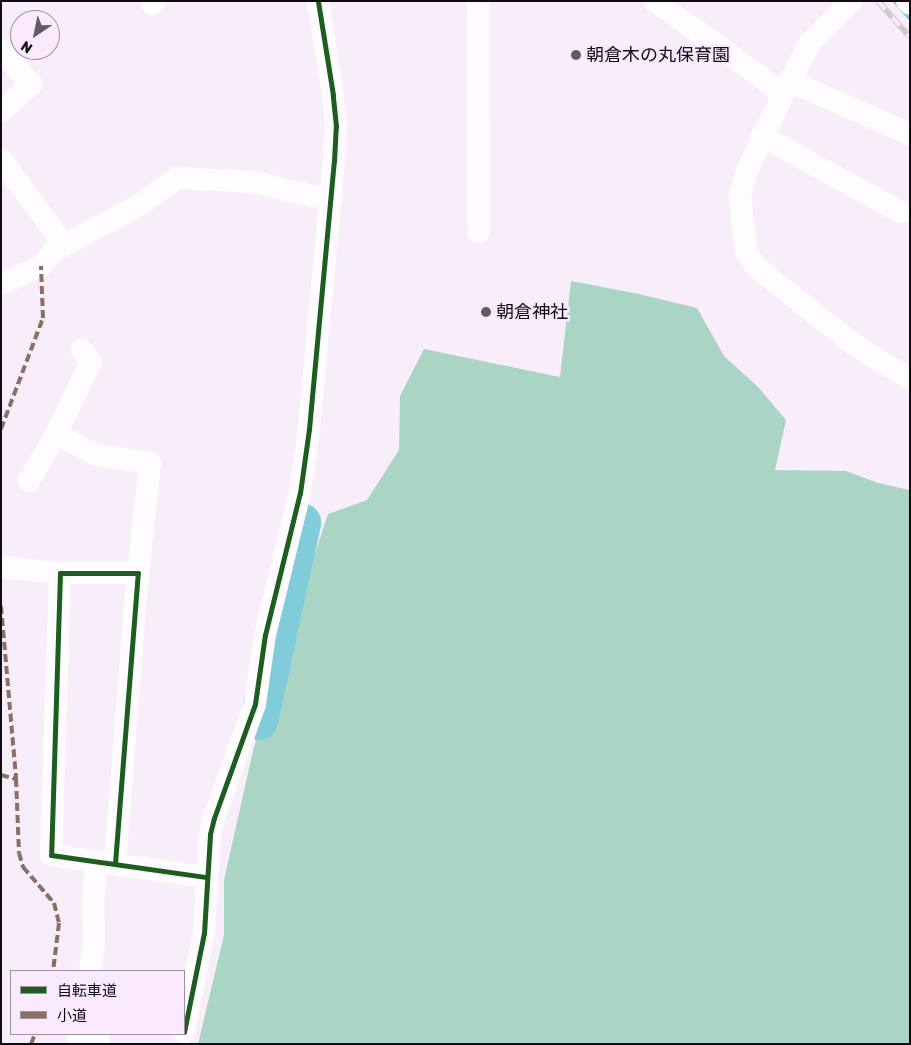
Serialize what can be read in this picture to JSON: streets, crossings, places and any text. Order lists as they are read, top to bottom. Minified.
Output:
{"places":["朝倉木の丸保育園","朝倉神社"],"legend":["自転車道","小道"],"north":"bottom left"}
